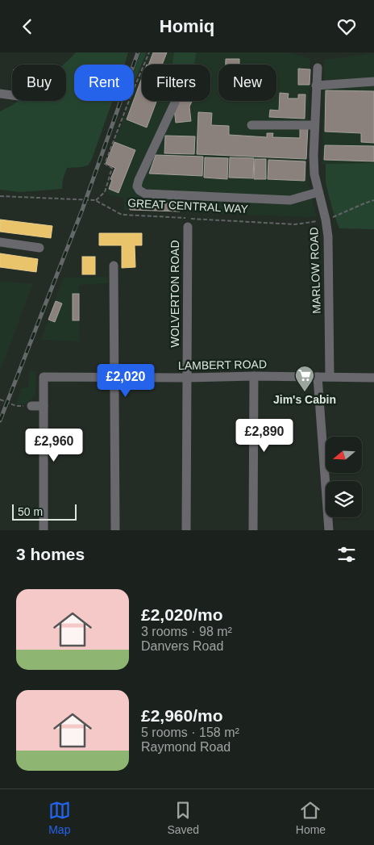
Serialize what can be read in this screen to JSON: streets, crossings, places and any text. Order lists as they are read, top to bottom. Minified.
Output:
{"streets":{"street":["GREAT CENTRAL WAY","MARLOW ROAD","WOLVERTON ROAD","LAMBERT ROAD"]},"crossings":[["GREAT CENTRAL WAY","MARLOW ROAD"],["MARLOW ROAD","LAMBERT ROAD"],["WOLVERTON ROAD","LAMBERT ROAD"]],"places":{"supermarket":["Jim's Cabin"]},"scale_bar":"50 m","north":"left","page":{"header":"Homiq","chip":["Buy","Rent","Filters","New"],"price":["£2,020","£2,890","£2,960"],"scale":"50 m","heading":"3 homes","list":[{"name":"£2,020/mo","note":"3 rooms · 98 m² · Danvers Road"},{"name":"£2,960/mo","note":"5 rooms · 158 m² · Raymond Road"}],"tabs":["Map","Saved","Home"]}}
